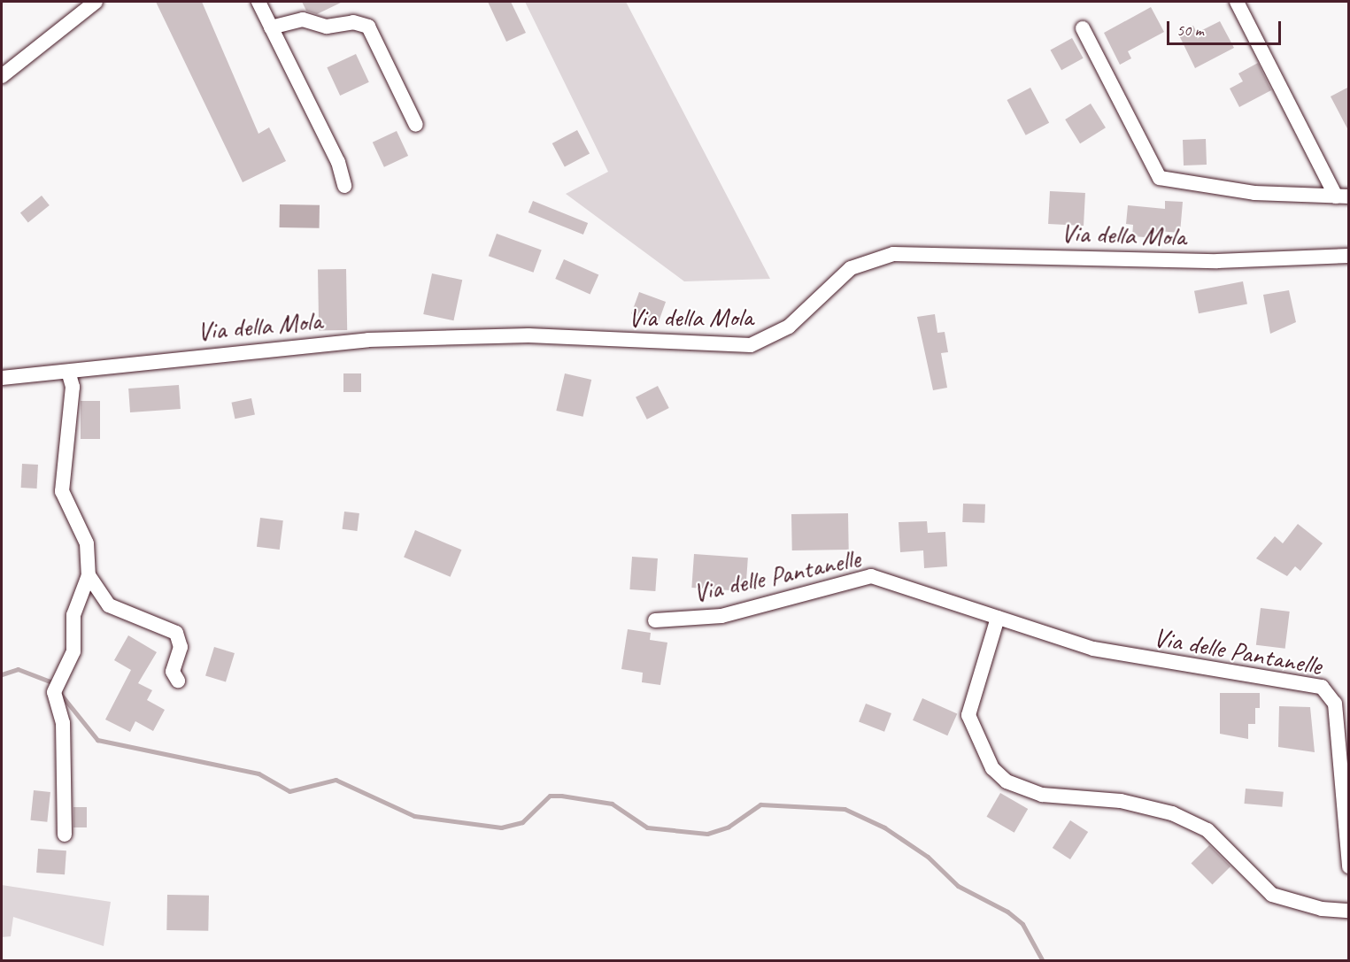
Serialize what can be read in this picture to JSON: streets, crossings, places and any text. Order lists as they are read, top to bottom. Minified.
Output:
{"streets":{"street":["Via della Mola","Via delle Pantanelle"]},"scale_bar":"50 m"}
